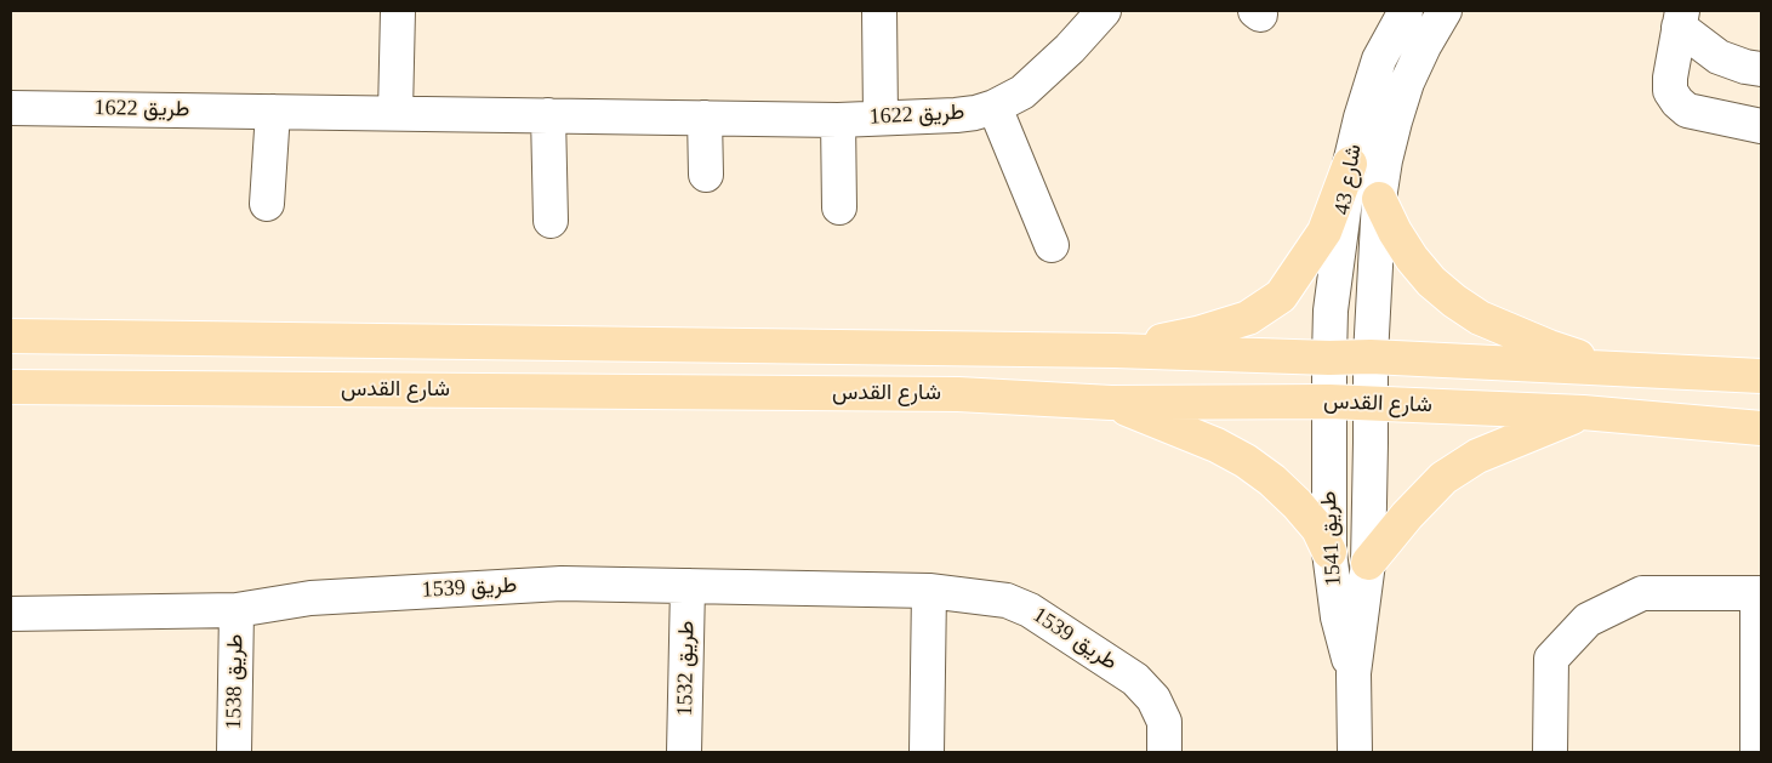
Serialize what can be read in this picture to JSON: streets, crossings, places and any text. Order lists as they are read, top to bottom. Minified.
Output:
{"streets":{"main road":["شارع القدس"],"street":["طريق 1622","شارع 43","طريق 1541","طريق 1539","طريق 1532","طريق 1538"]},"crossings":[["شارع 43","شارع القدس"],["شارع 43","طريق 1541"],["شارع القدس","طريق 1541"],["طريق 1539","طريق 1532"],["طريق 1539","طريق 1538"]]}
